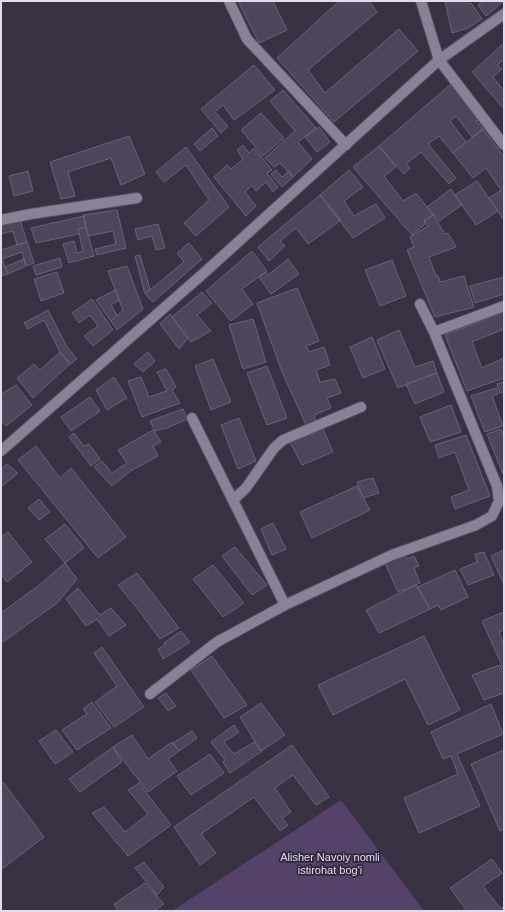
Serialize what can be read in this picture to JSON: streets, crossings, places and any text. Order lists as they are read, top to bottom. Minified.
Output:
{"parks":["Alisher Navoiy nomli istirohat bog'i"]}
